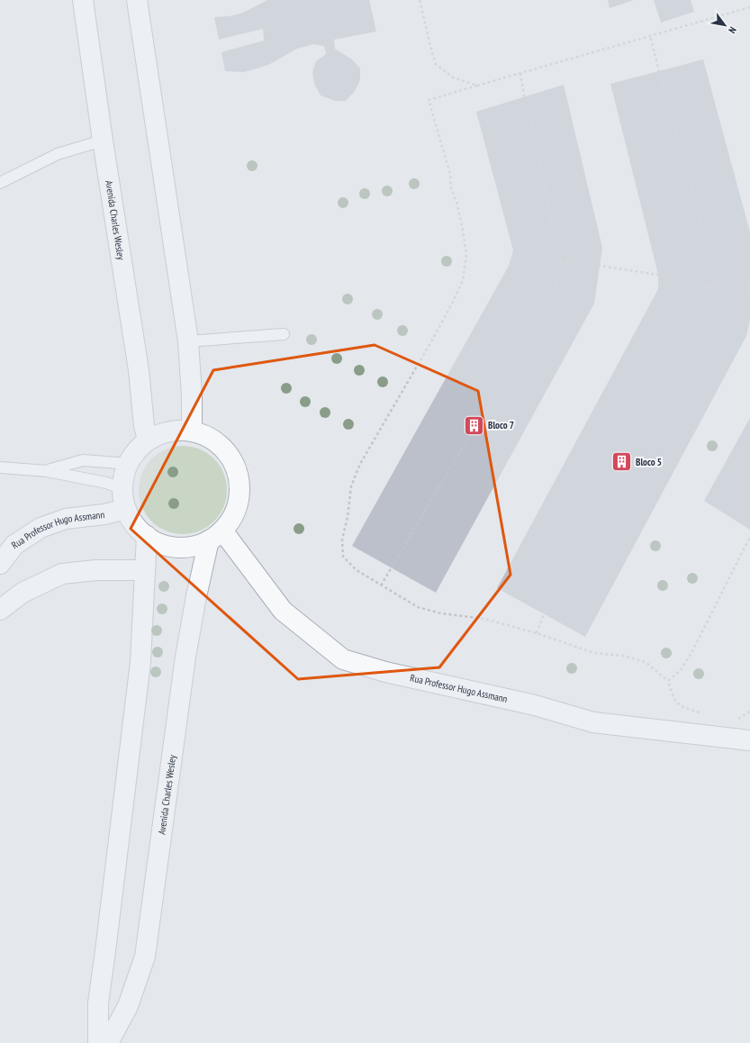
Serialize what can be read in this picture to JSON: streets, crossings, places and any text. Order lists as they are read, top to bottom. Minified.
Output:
{"streets":{"street":["Avenida Charles Wesley","Rua Professor Hugo Assmann"]},"crossings":[["Avenida Charles Wesley","Rua Professor Hugo Assmann"]],"places":{"building":["Bloco 7","Bloco 5"]},"north":"bottom right"}
